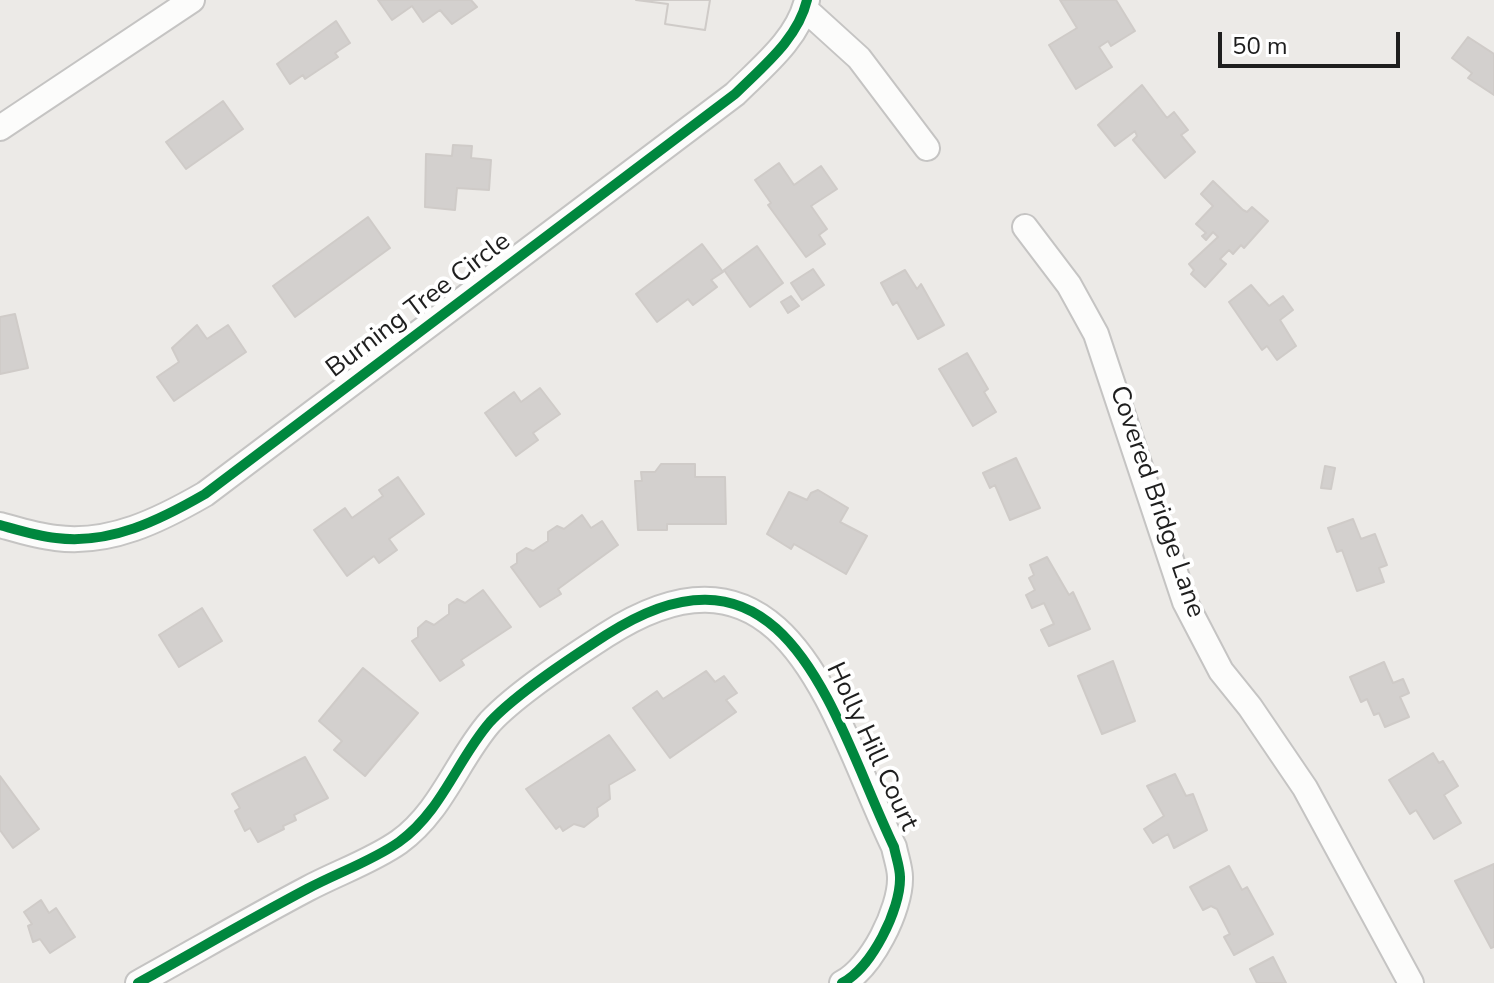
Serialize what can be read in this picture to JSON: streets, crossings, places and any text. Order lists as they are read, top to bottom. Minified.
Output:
{"streets":{"street":["Burning Tree Circle","Covered Bridge Lane","Holly Hill Court"]},"scale_bar":"50 m"}
